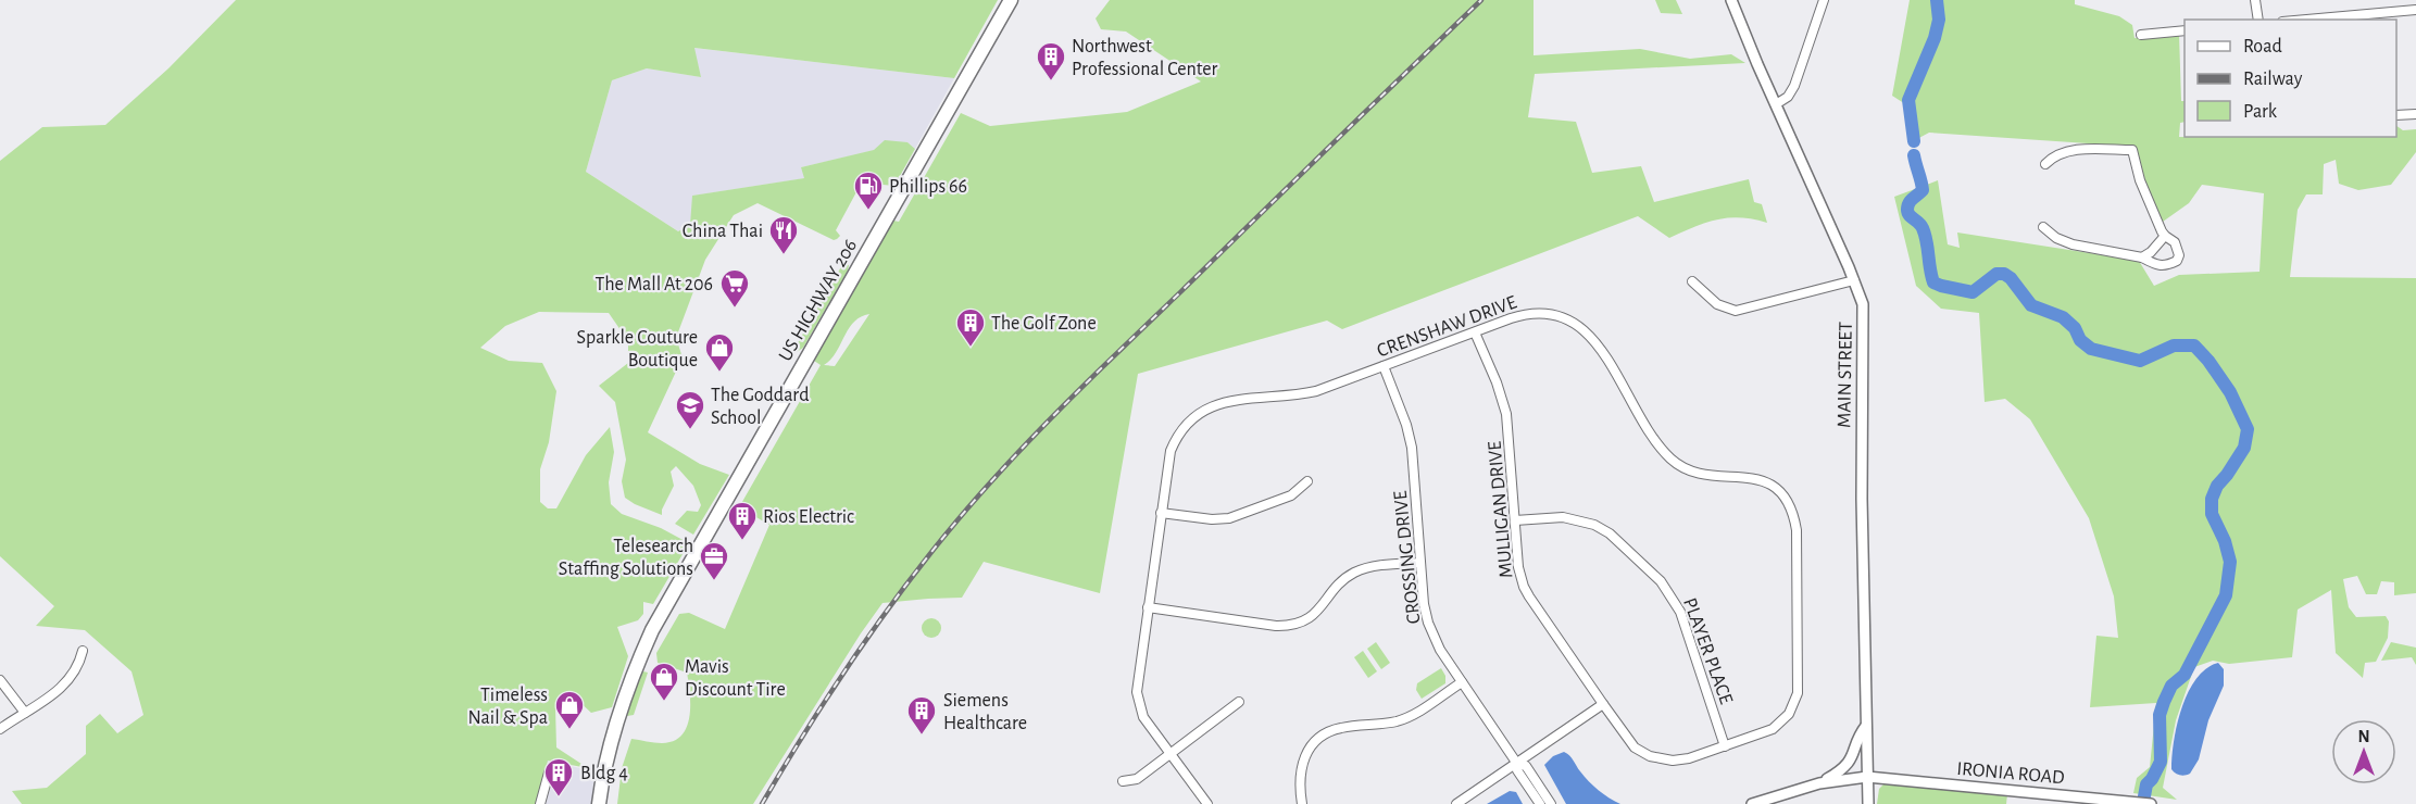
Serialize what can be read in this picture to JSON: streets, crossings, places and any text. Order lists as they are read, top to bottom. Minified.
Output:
{"streets":{"highway":["US HIGHWAY 206"],"street":["CRENSHAW DRIVE","MAIN STREET","MULLIGAN DRIVE","CROSSING DRIVE","PLAYER PLACE","IRONIA ROAD"]},"crossings":[["CRENSHAW DRIVE","MULLIGAN DRIVE"],["CRENSHAW DRIVE","CROSSING DRIVE"],["CRENSHAW DRIVE","PLAYER PLACE"],["MAIN STREET","IRONIA ROAD"],["MULLIGAN DRIVE","PLAYER PLACE"]],"places":{"building":["Northwest Professional Center","The Golf Zone","Rios Electric","Siemens Healthcare","Bldg 4"],"fuel station":["Phillips 66"],"restaurant":["China Thai"],"supermarket":["The Mall At 206"],"shop":["Sparkle Couture Boutique","Mavis Discount Tire","Timeless Nail & Spa"],"school or university":["The Goddard School"],"office":["Telesearch Staffing Solutions"]},"legend":["Road","Railway","Park"],"north":"top"}
